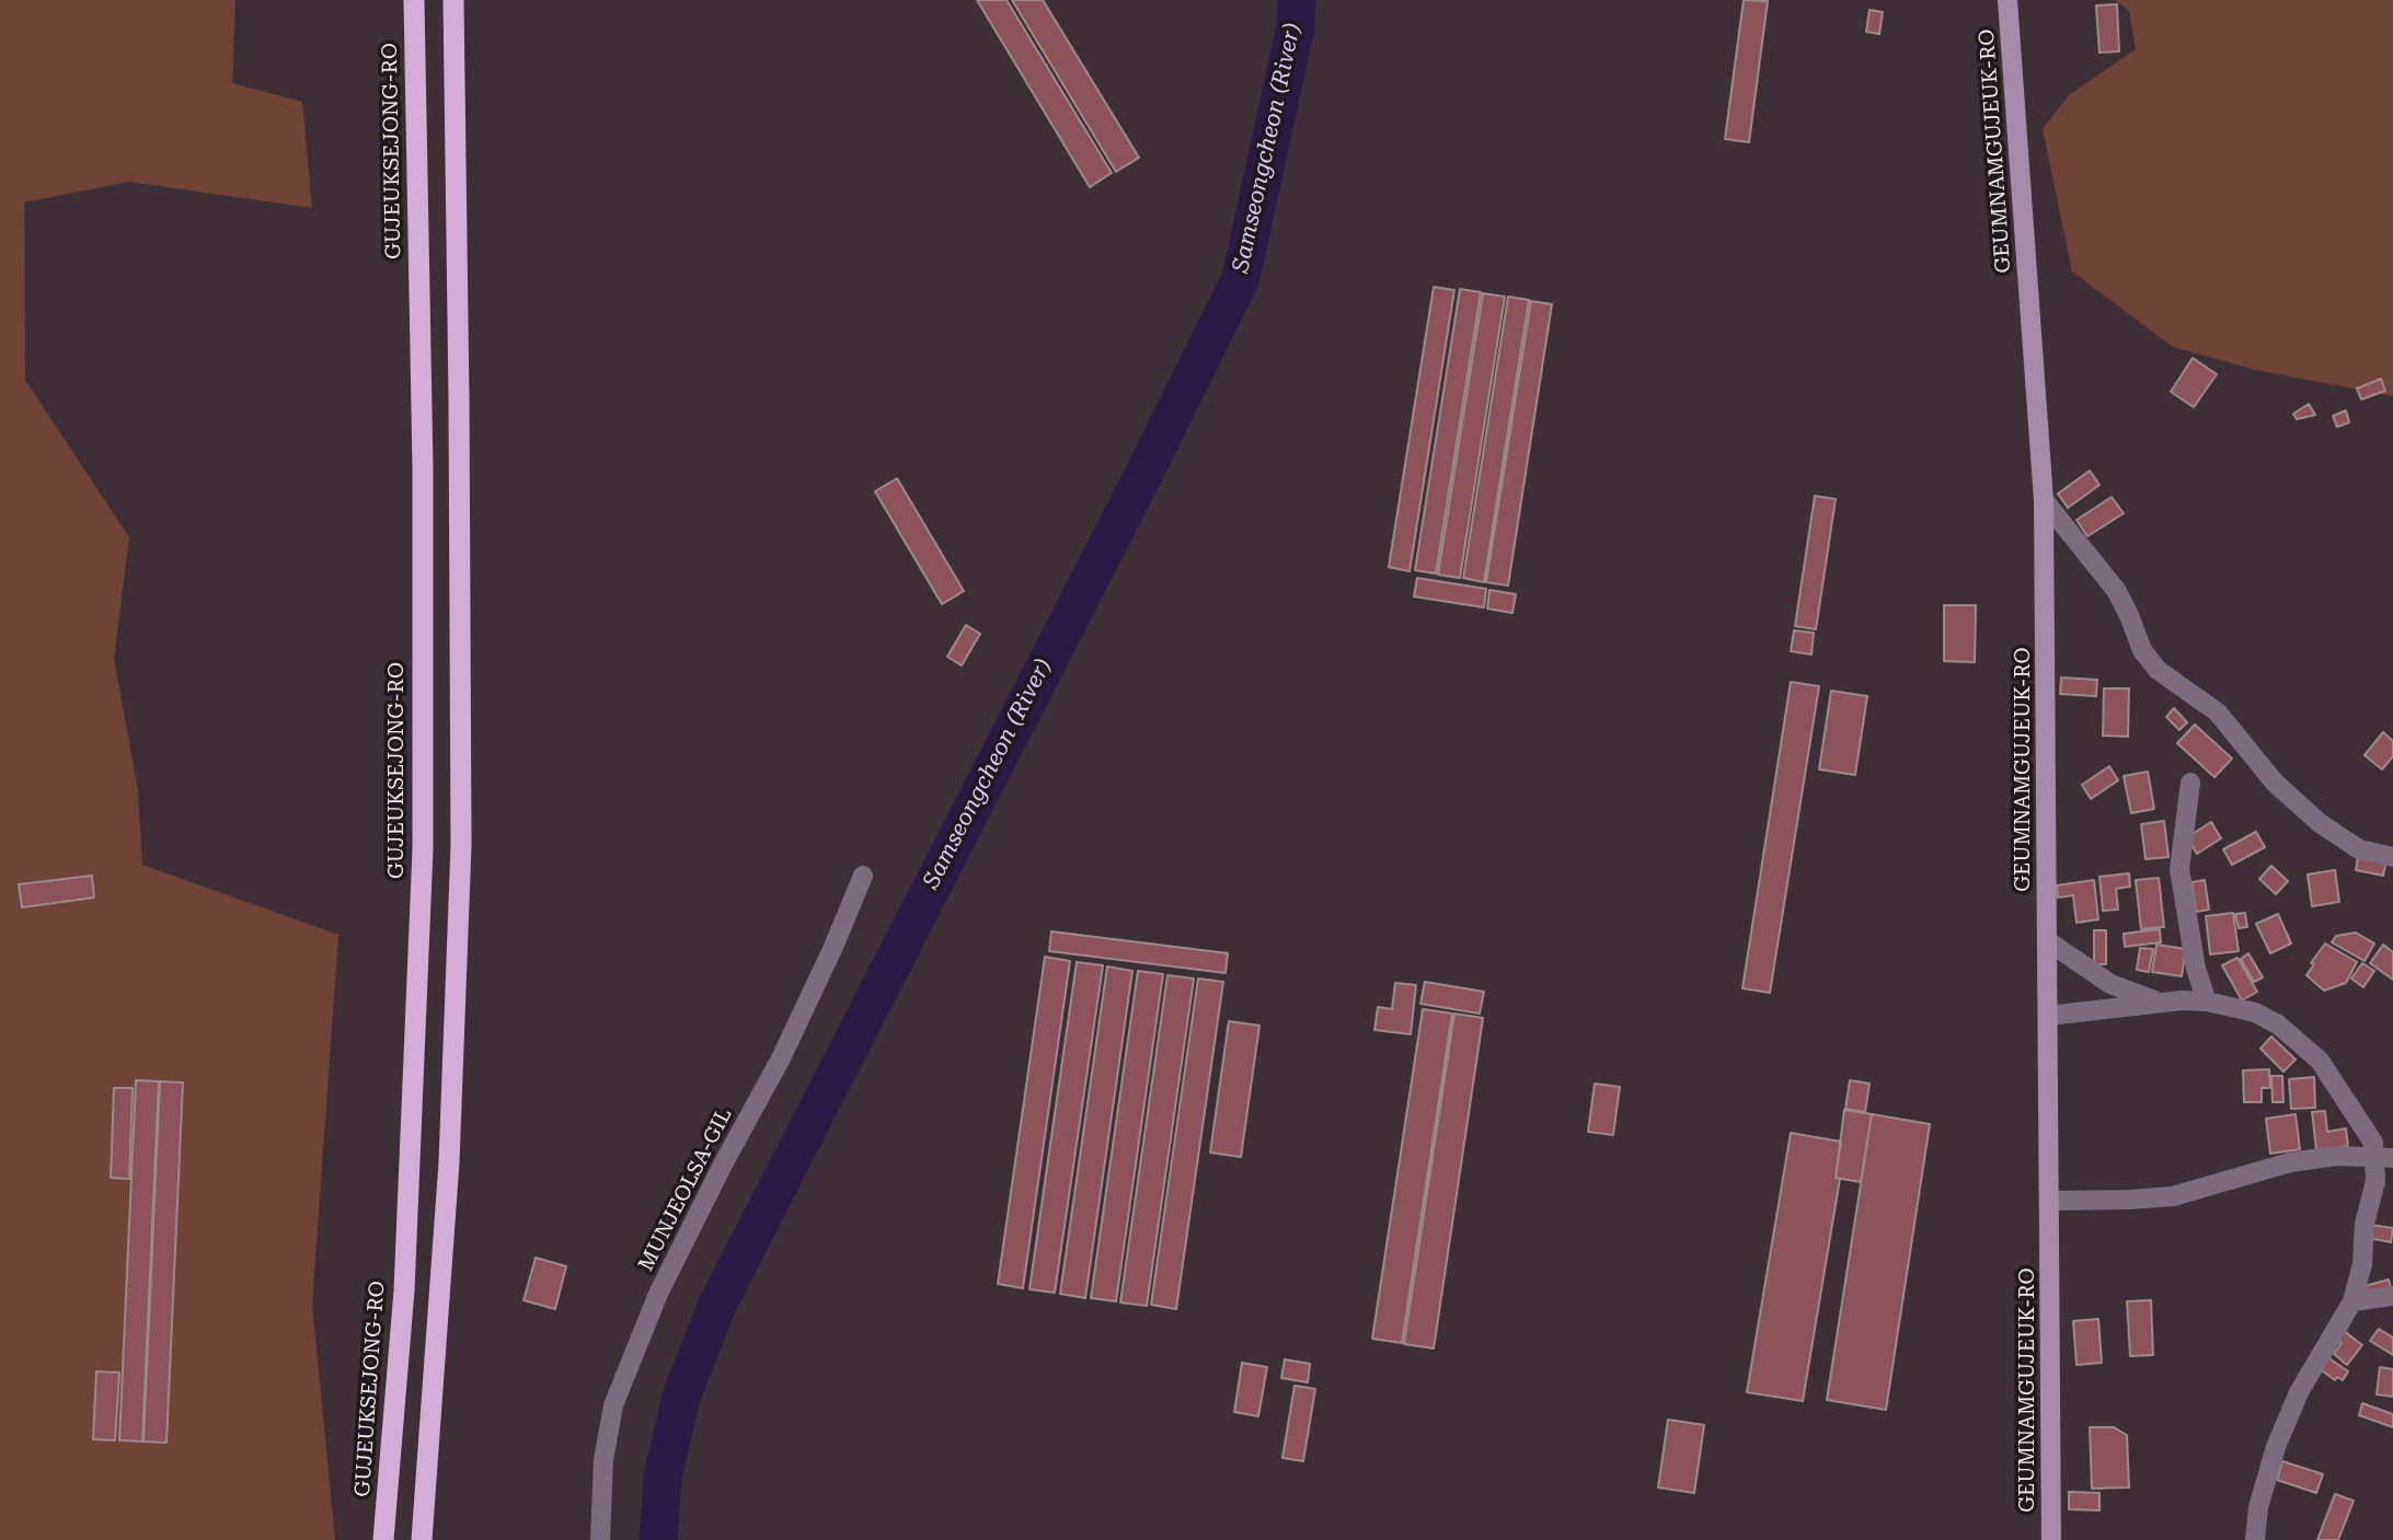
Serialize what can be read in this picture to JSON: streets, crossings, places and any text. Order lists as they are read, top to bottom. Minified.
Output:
{"streets":{"highway":["GUJEUKSEJONG-RO"],"main road":["GEUMNAMGUJEUK-RO"],"street":["MUNJEOLSA-GIL"]},"water":["Samseongcheon (River)"]}
